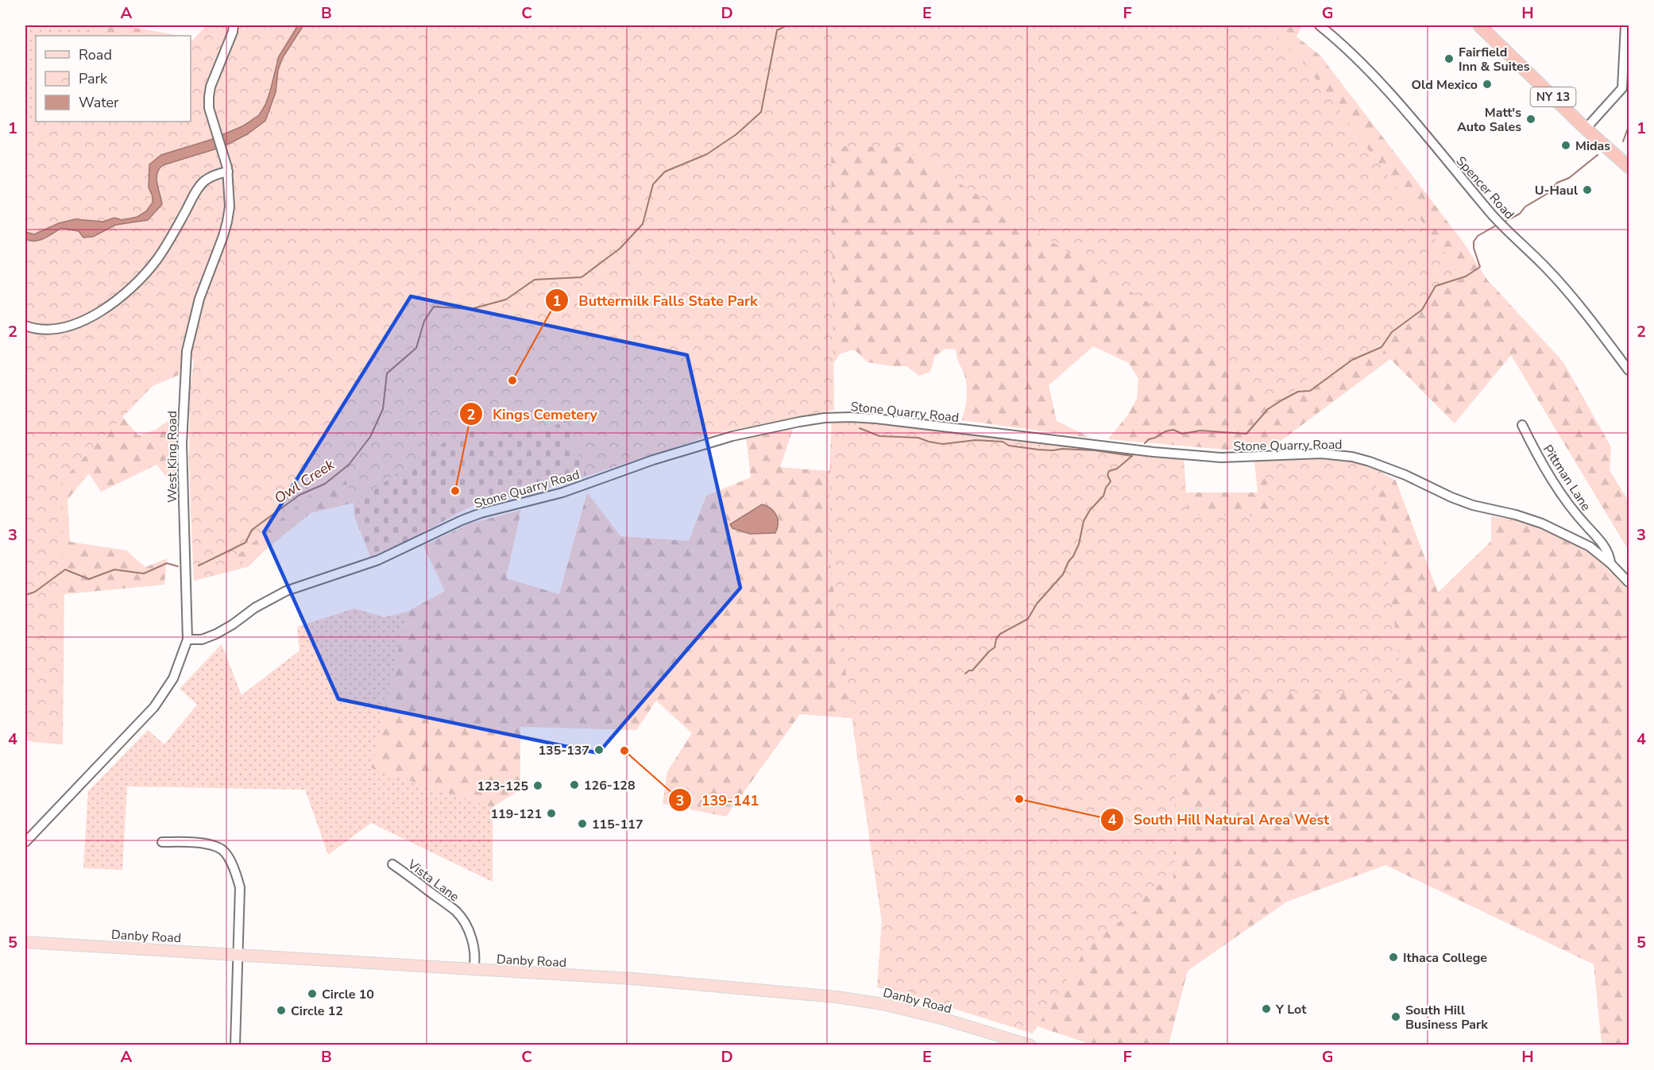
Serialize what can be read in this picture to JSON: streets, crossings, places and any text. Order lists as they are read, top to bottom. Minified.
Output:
{"streets":{"highway":["NY 13"],"main road":["Danby Road"],"street":["Spencer Road","Stone Quarry Road","West King Road","Pittman Lane","Vista Lane"]},"crossings":[["Stone Quarry Road","West King Road"],["Stone Quarry Road","Pittman Lane"],["Vista Lane","Danby Road"]],"water":["Owl Creek"],"places":["Fairfield Inn & Suites","Old Mexico","Matt's Auto Sales","Midas","U-Haul","Buttermilk Falls State Park","Kings Cemetery","135-137","139-141","126-128","123-125","South Hill Natural Area West","119-121","115-117","Ithaca College","Circle 10","Y Lot","Circle 12","South Hill Business Park"],"legend":["Road","Park","Water"],"grid":{"columns":["A","B","C","D","E","F","G","H"],"rows":["1","2","3","4","5"]}}
